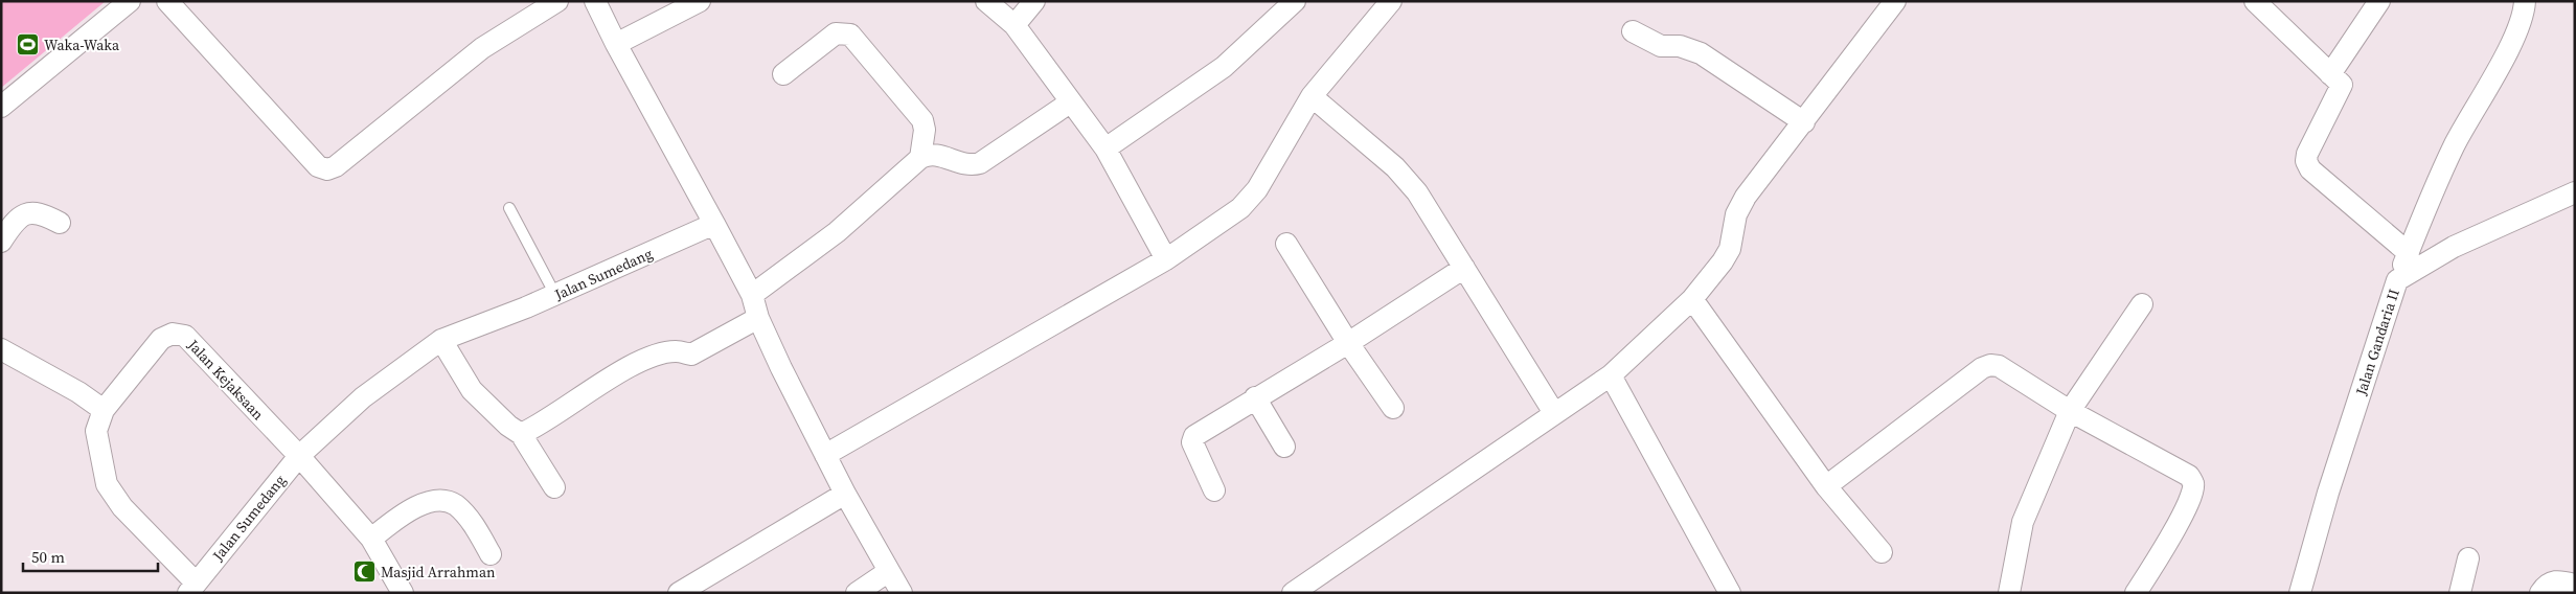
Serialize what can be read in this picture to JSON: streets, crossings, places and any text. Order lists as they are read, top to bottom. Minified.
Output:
{"streets":{"street":["Jalan Sumedang","Jalan Gandaria II","Jalan Kejaksaan"]},"crossings":[["Jalan Sumedang","Jalan Kejaksaan"]],"places":{"sports":["Waka-Waka"],"mosque":["Masjid Arrahman"]},"scale_bar":"50 m"}
